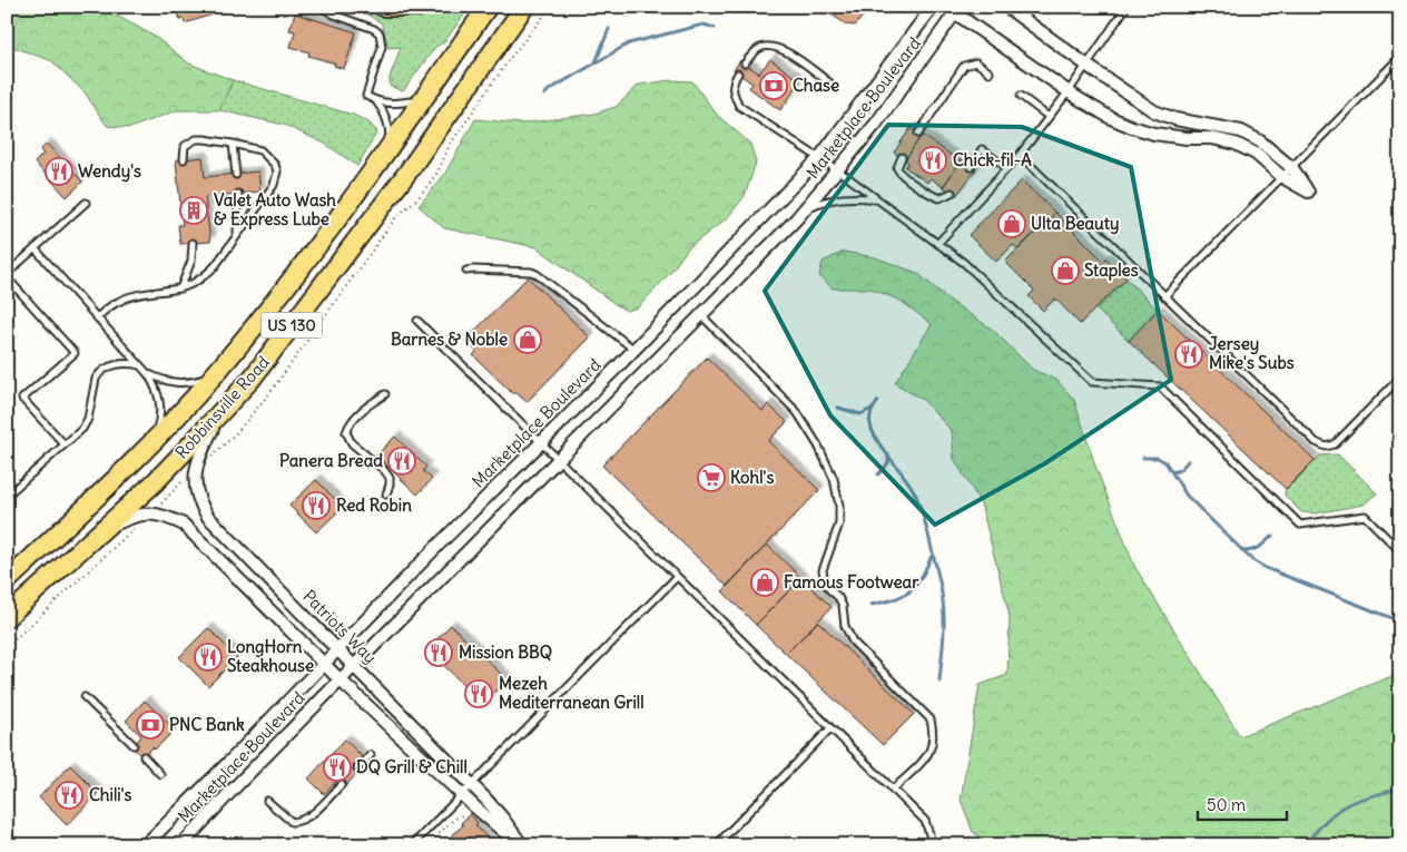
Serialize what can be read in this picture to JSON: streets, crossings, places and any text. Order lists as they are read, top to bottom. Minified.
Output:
{"streets":{"highway":["US 130","Robbinsville Road"],"street":["Marketplace Boulevard","Patriots Way"]},"crossings":[["Marketplace Boulevard","Patriots Way"],["Robbinsville Road","Patriots Way"]],"places":{"bank":["Chase","PNC Bank"],"restaurant":["Chick-fil-A","Wendy's","Jersey Mike's Subs","Panera Bread","Red Robin","Mission BBQ","LongHorn Steakhouse","Mezeh Mediterranean Grill","DQ Grill & Chill","Chili's"],"building":["Valet Auto Wash & Express Lube"],"shop":["Ulta Beauty","Staples","Barnes & Noble","Famous Footwear"],"supermarket":["Kohl's"]},"scale_bar":"50 m"}
